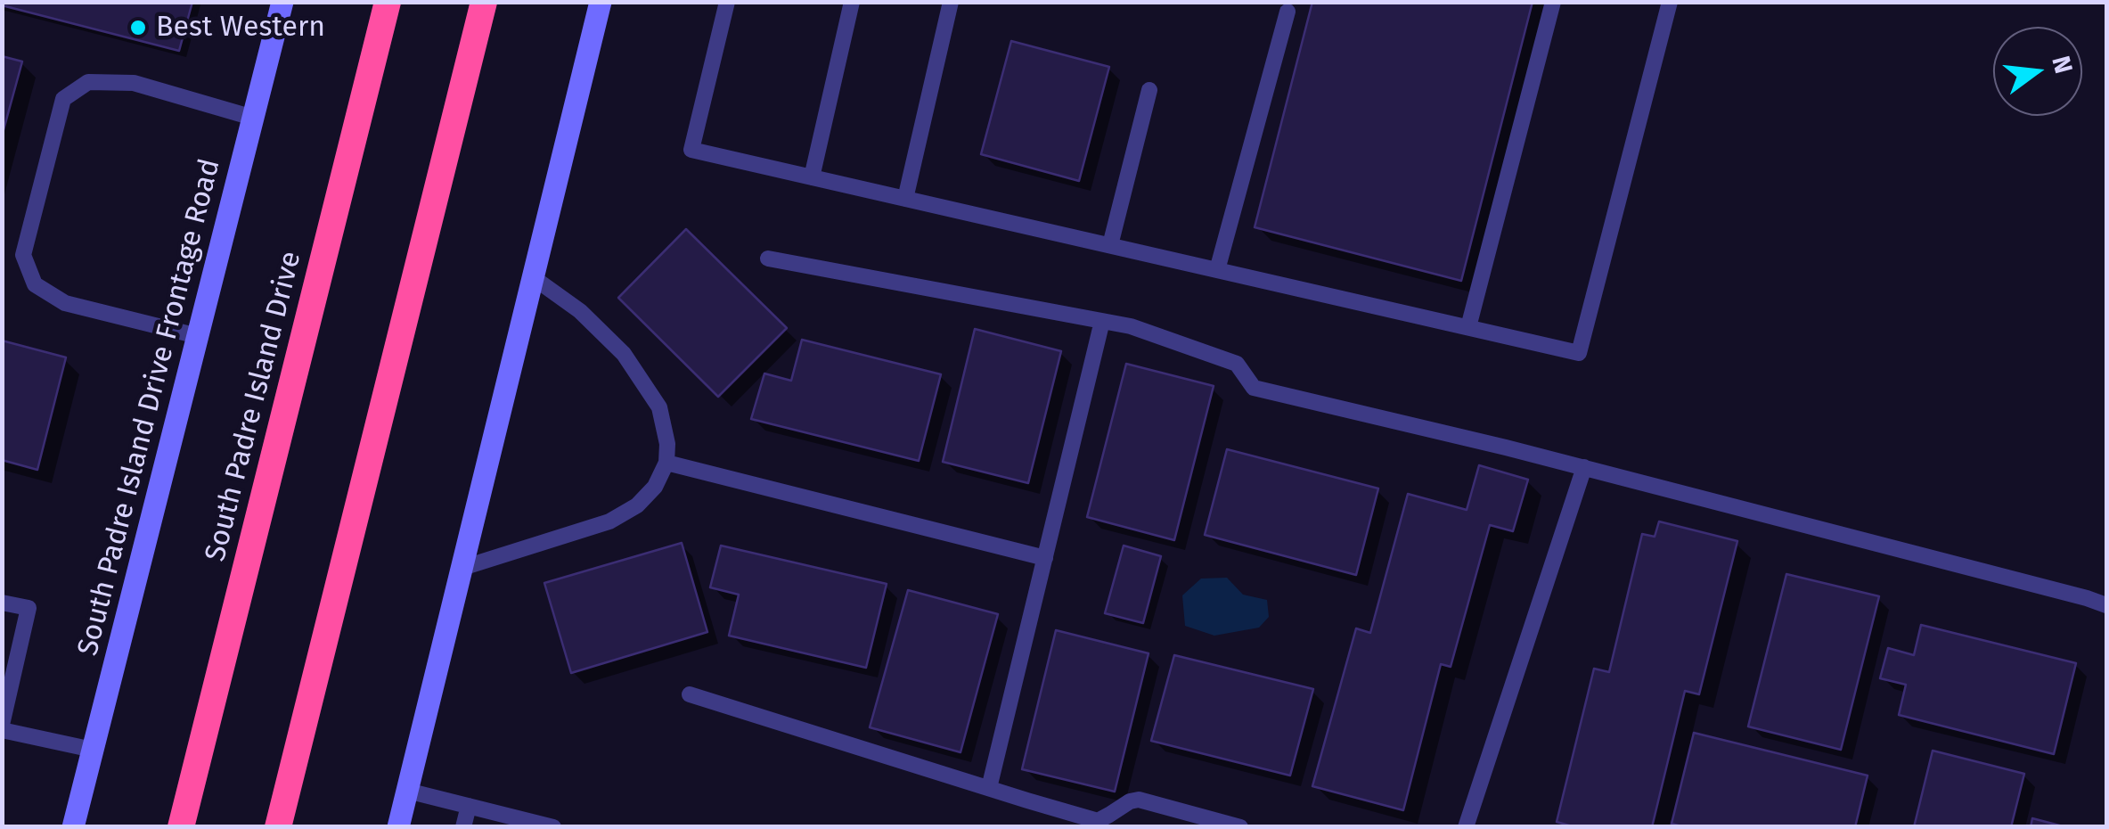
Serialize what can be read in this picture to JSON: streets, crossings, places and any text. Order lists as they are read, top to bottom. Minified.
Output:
{"streets":{"highway":["South Padre Island Drive"],"main road":["South Padre Island Drive Frontage Road"]},"places":["Best Western"],"north":"right"}
